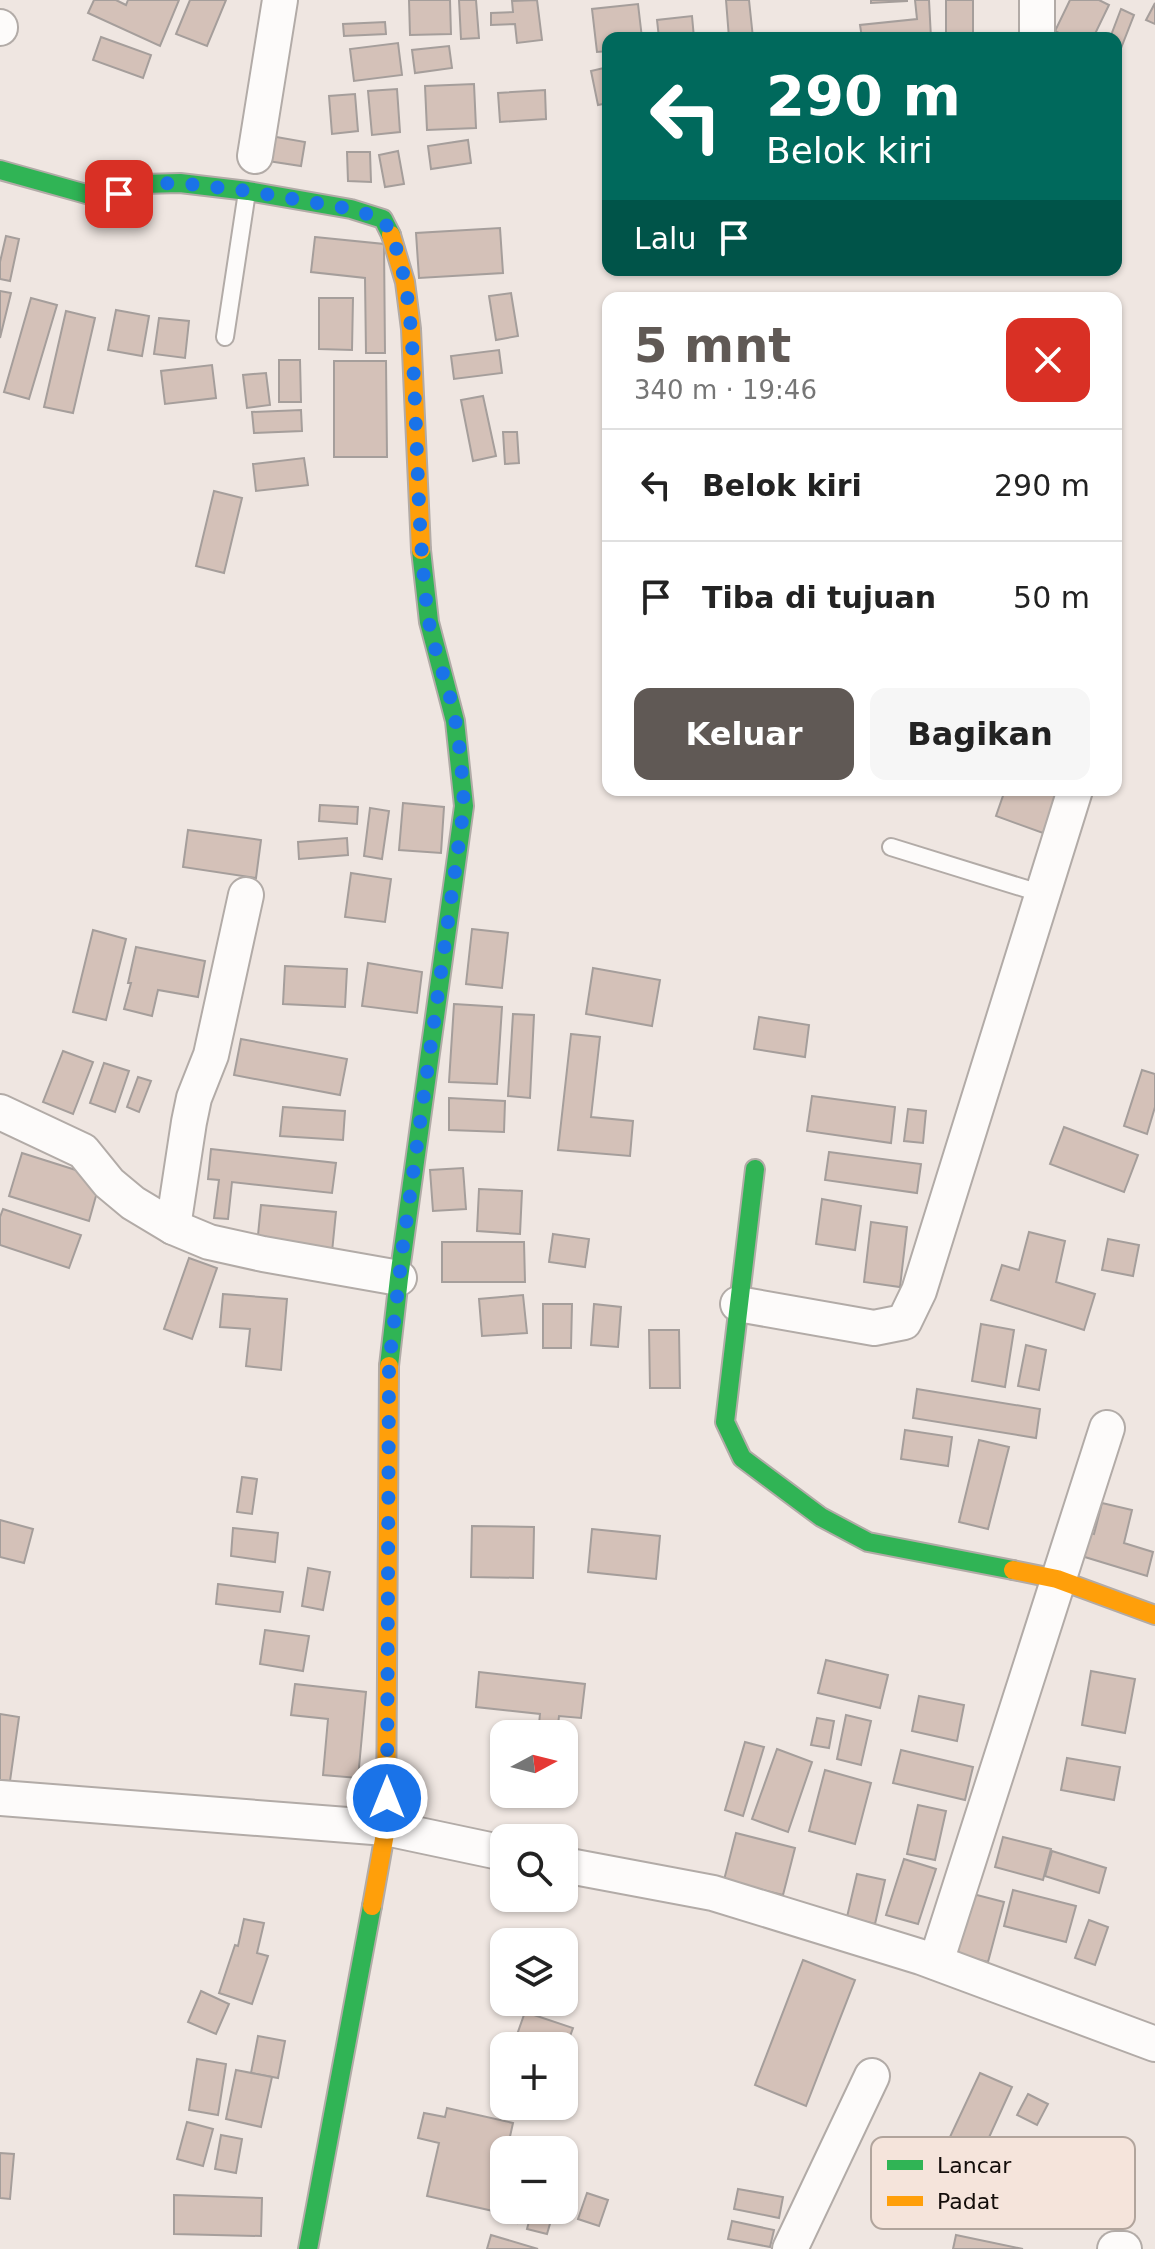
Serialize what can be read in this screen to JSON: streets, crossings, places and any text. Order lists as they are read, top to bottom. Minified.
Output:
{"legend":["Lancar","Padat"],"north":"right","page":{"turn":["290 m","Belok kiri"],"then":"Lalu","heading":["5 mnt","340 m · 19:46"],"list":[{"name":"Belok kiri","value":"290 m"},{"name":"Tiba di tujuan","value":"50 m"}],"buttons":["Keluar","Bagikan"],"map_buttons":["+","−"]}}
